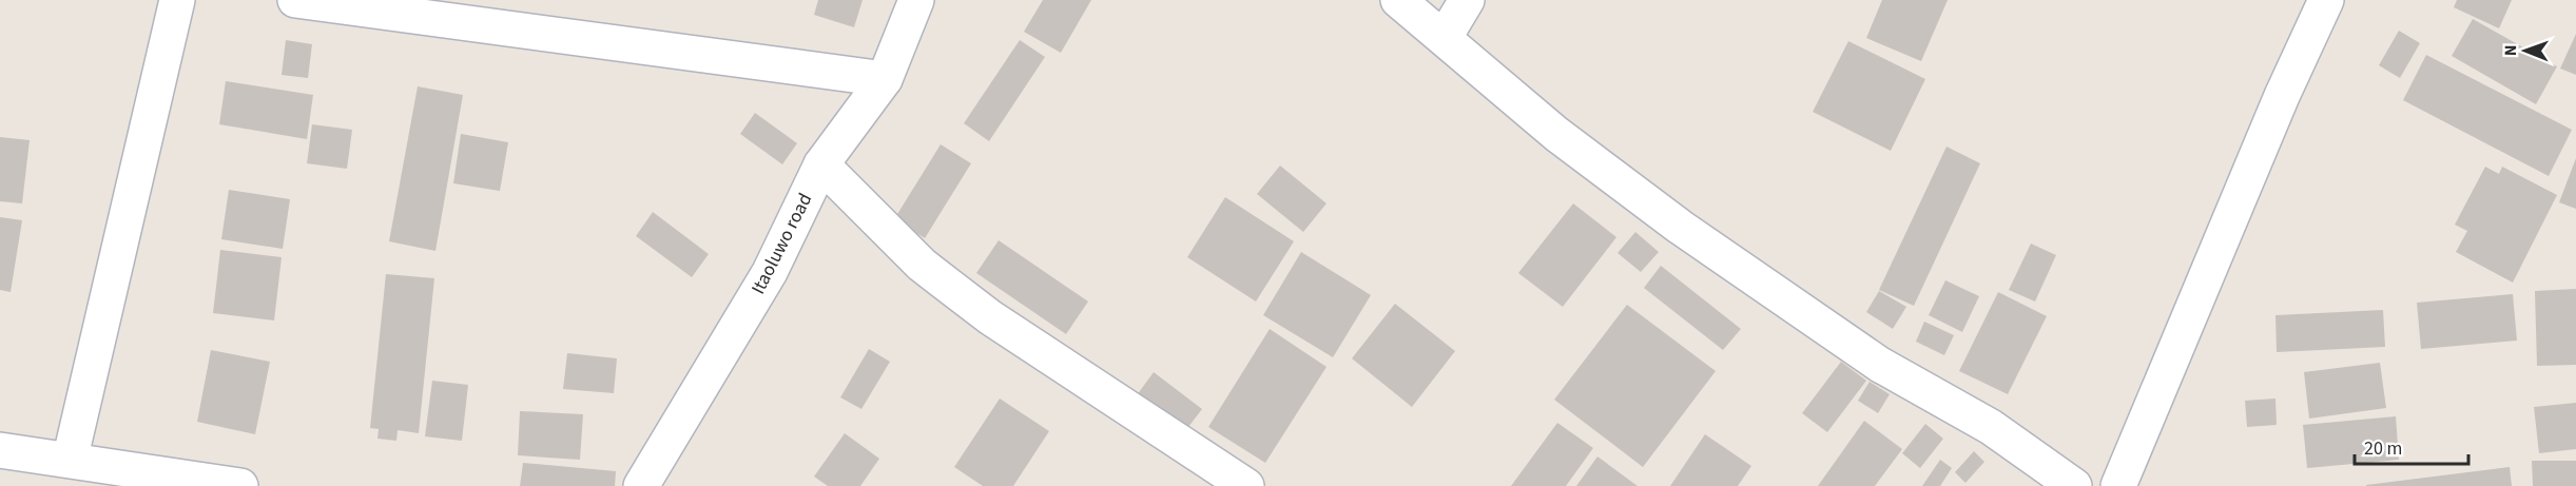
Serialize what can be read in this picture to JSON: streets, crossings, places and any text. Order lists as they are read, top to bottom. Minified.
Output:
{"streets":{"street":["Itaoluwo road"]},"scale_bar":"20 m","north":"left"}
